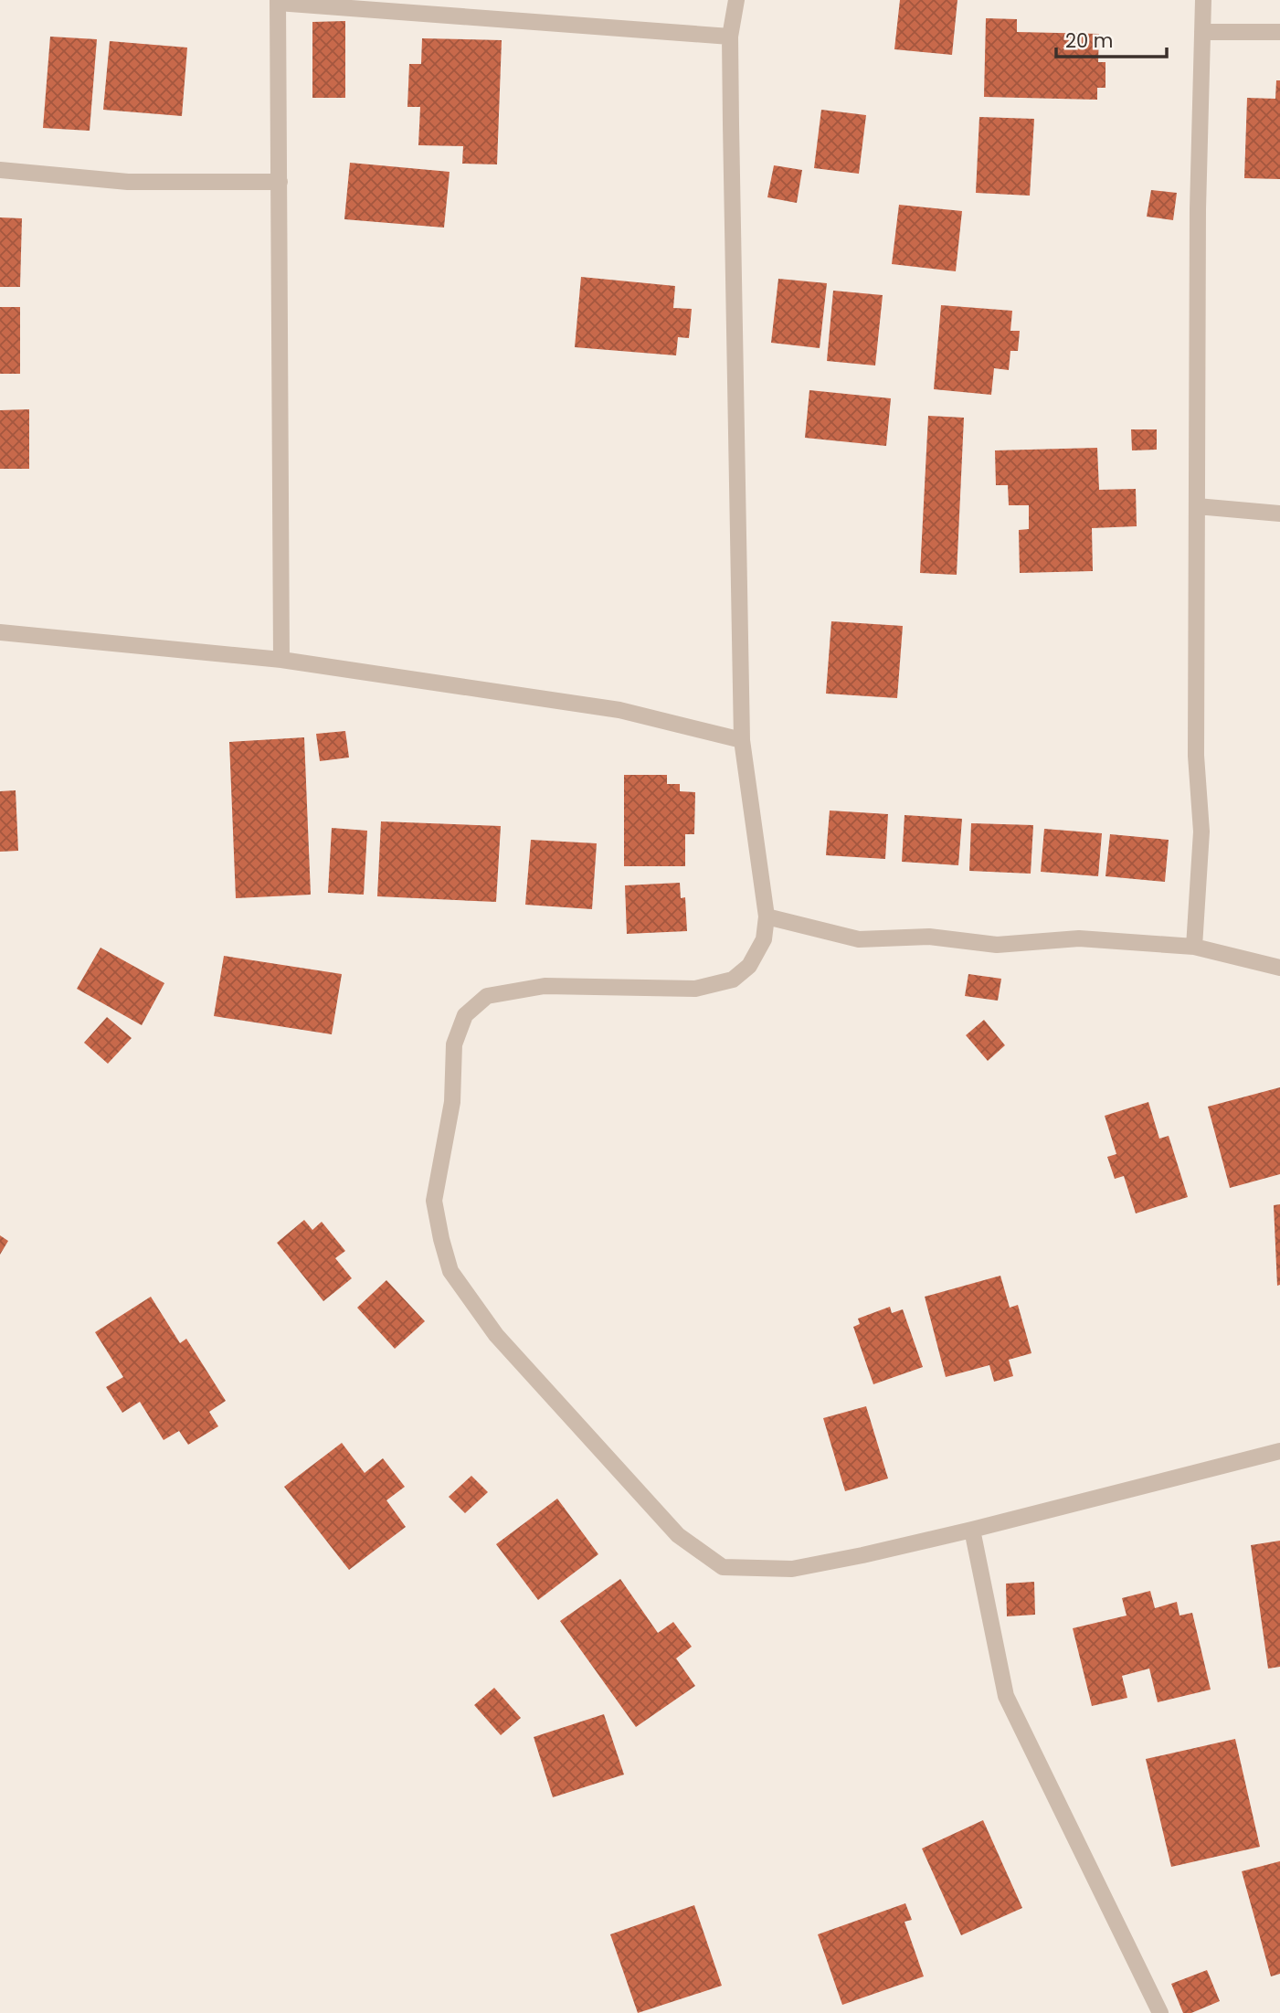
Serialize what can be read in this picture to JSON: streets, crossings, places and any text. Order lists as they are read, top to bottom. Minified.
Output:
{"scale_bar":"20 m"}
